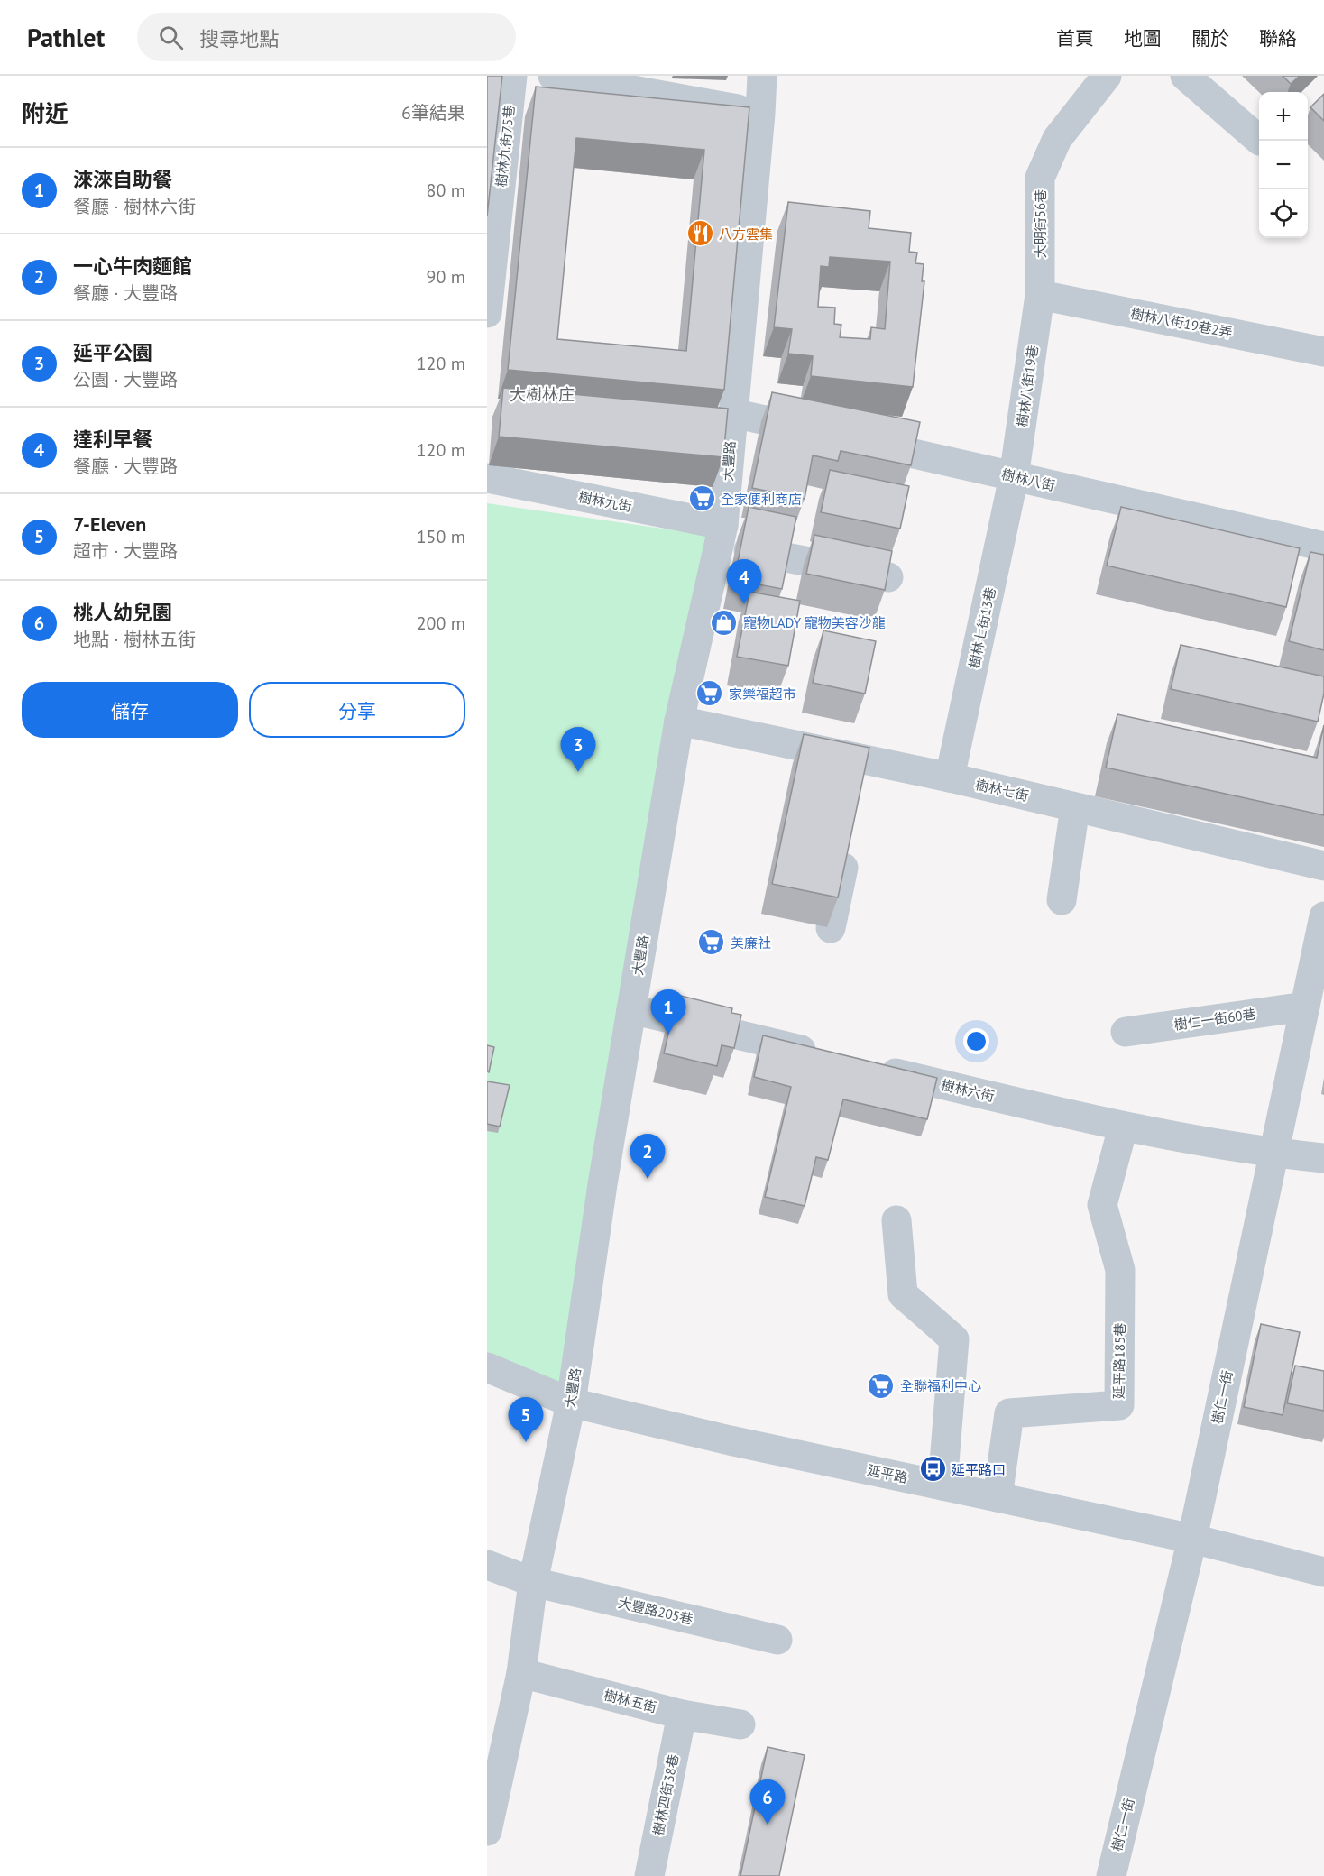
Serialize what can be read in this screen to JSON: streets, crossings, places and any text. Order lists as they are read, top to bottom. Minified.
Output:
{"streets":{"street":["樹林九街75巷","大明街56巷","樹林八街19巷2弄","樹林八街19巷","大豐路","樹林八街","樹林九街","樹林七街13巷","樹林七街","樹仁一街60巷","樹林六街","延平路185巷","樹仁一街","延平路","大豐路205巷","樹林五街","樹林四街38巷"]},"crossings":[["大明街56巷","樹林八街19巷2弄"],["大明街56巷","樹林八街19巷"],["樹林八街19巷2弄","樹林八街19巷"],["樹林八街19巷","樹林八街"],["樹林八街19巷","樹林七街13巷"],["大豐路","樹林八街"],["大豐路","樹林九街"],["大豐路","樹林七街"],["大豐路","延平路"],["大豐路","大豐路205巷"],["大豐路","樹林五街"],["樹林八街","樹林七街13巷"],["樹林七街13巷","樹林七街"],["樹仁一街60巷","樹仁一街"],["樹林六街","延平路185巷"],["樹林六街","樹仁一街"],["延平路185巷","延平路"],["樹仁一街","延平路"],["樹林五街","樹林四街38巷"]],"districts":["大樹林庄"],"places":{"restaurant":["八方雲集"],"supermarket":["全家便利商店","家樂福超市","美廉社","全聯福利中心"],"shop":["寵物LADY 寵物美容沙龍"],"bus stop":["延平路口"]},"page":{"header":"Pathlet","search":"搜尋地點","nav":["首頁","地圖","關於","聯絡"],"heading":["附近","6筆結果"],"map_buttons":["+","−"],"list":[{"mark":"1","name":"淶淶自助餐","note":"餐廳 · 樹林六街","value":"80 m"},{"mark":"2","name":"一心牛肉麵館","note":"餐廳 · 大豐路","value":"90 m"},{"mark":"3","name":"延平公園","note":"公園 · 大豐路","value":"120 m"},{"mark":"4","name":"達利早餐","note":"餐廳 · 大豐路","value":"120 m"},{"mark":"5","name":"7-Eleven","note":"超市 · 大豐路","value":"150 m"},{"mark":"6","name":"桃人幼兒園","note":"地點 · 樹林五街","value":"200 m"}],"pins":["4","3","1","2","5","6"],"buttons":["儲存","分享"]}}
